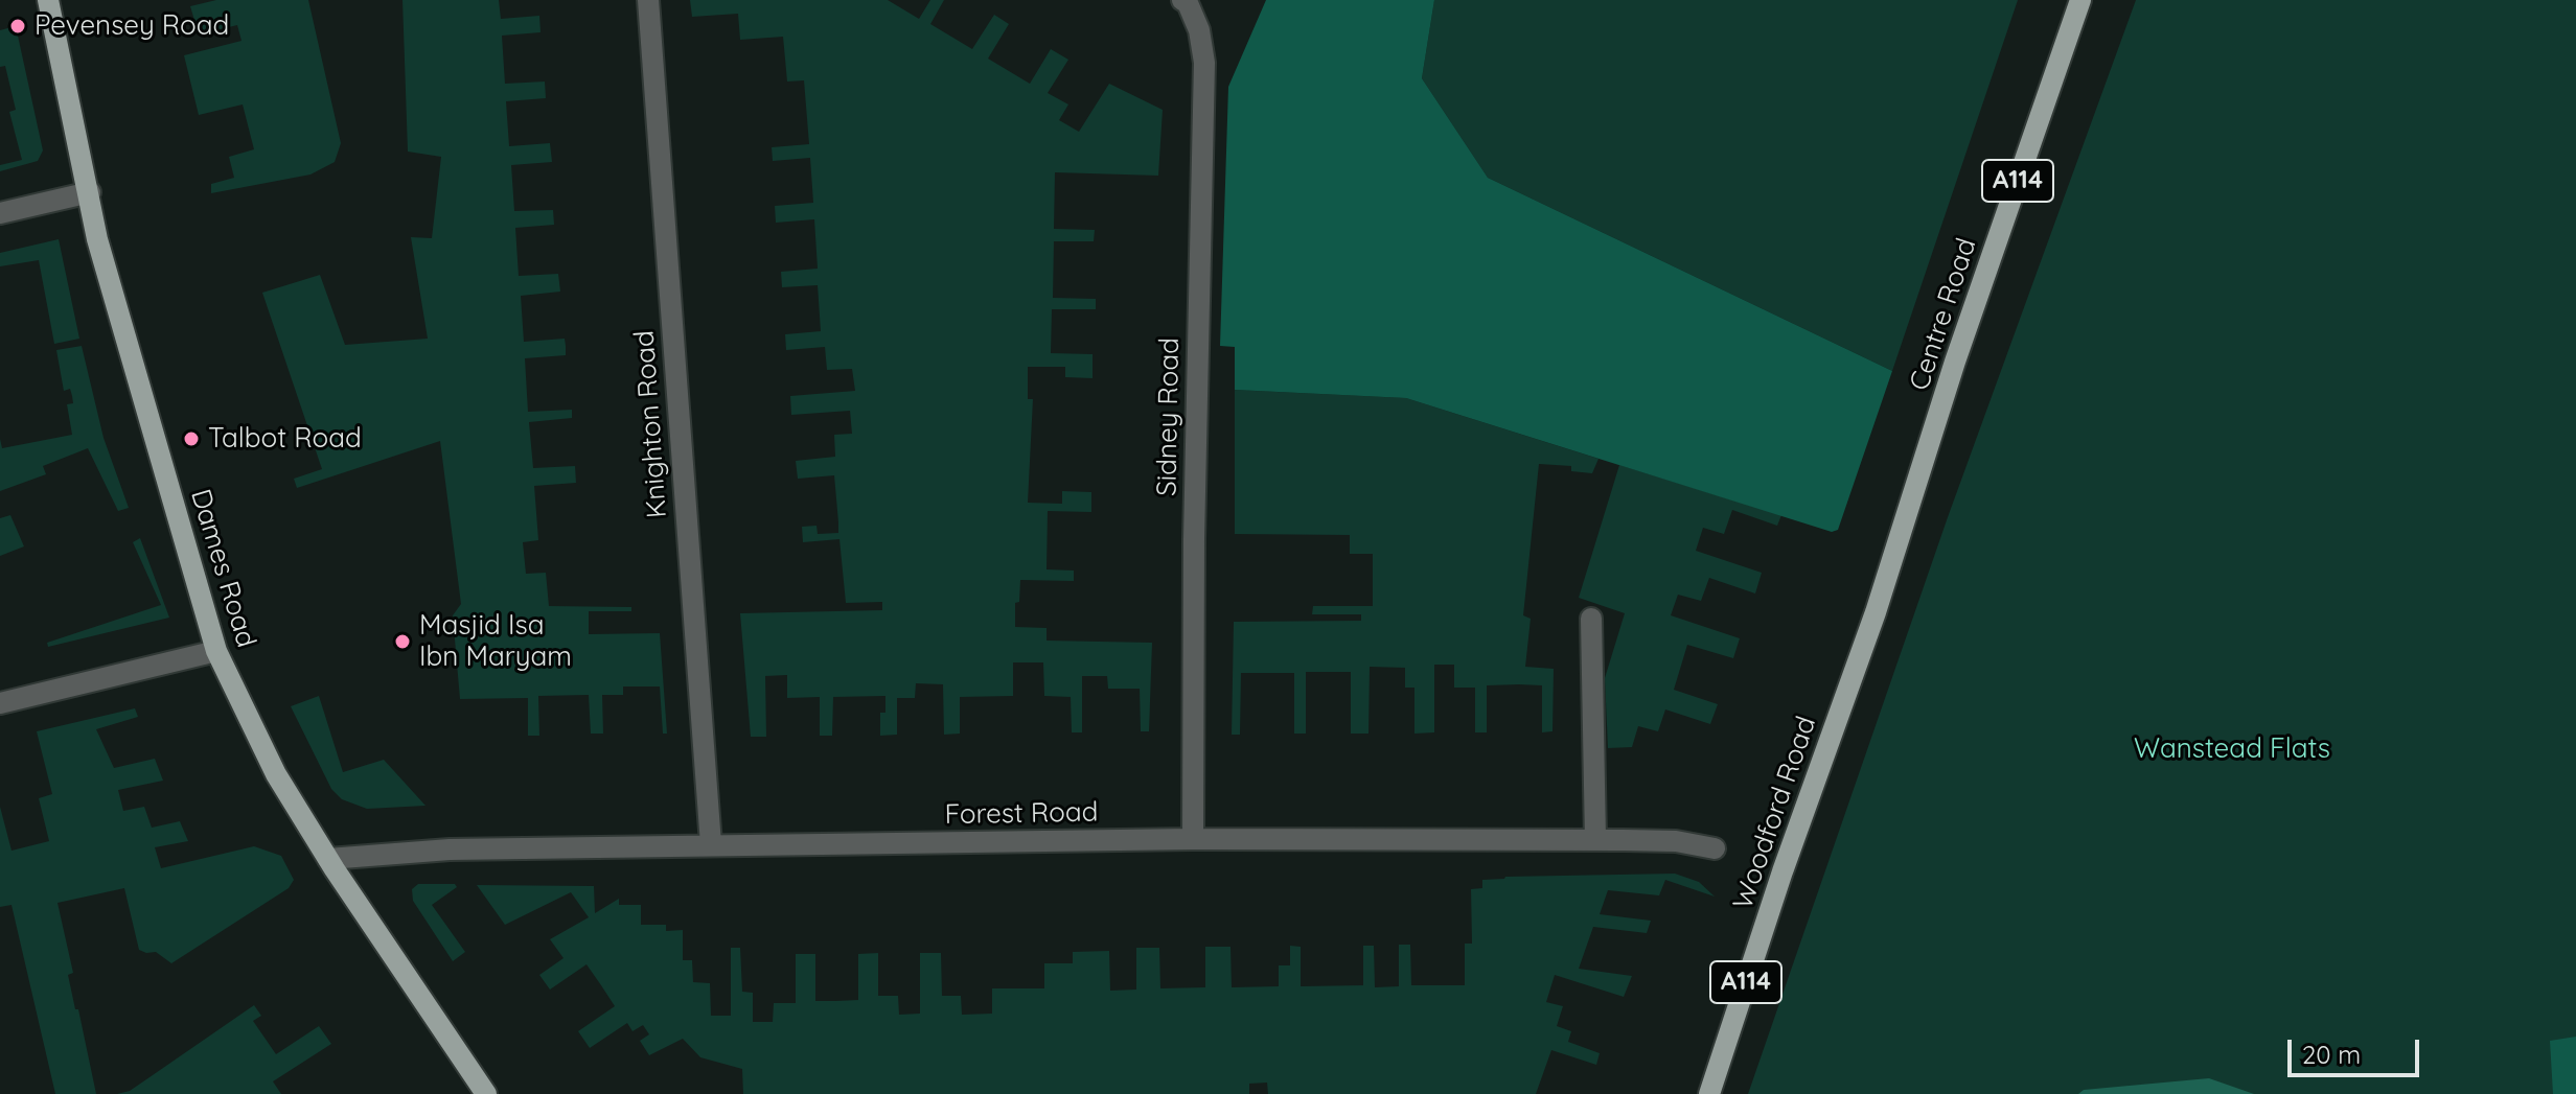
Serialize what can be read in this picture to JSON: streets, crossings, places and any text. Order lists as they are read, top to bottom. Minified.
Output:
{"streets":{"main road":["A114","Centre Road","Dames Road","Woodford Road"],"street":["Sidney Road","Knighton Road","Forest Road"]},"crossings":[["Centre Road","Woodford Road"],["Sidney Road","Forest Road"],["Knighton Road","Forest Road"],["Dames Road","Forest Road"]],"parks":["Wanstead Flats"],"places":["Pevensey Road","Talbot Road","Masjid Isa Ibn Maryam"],"scale_bar":"20 m"}
